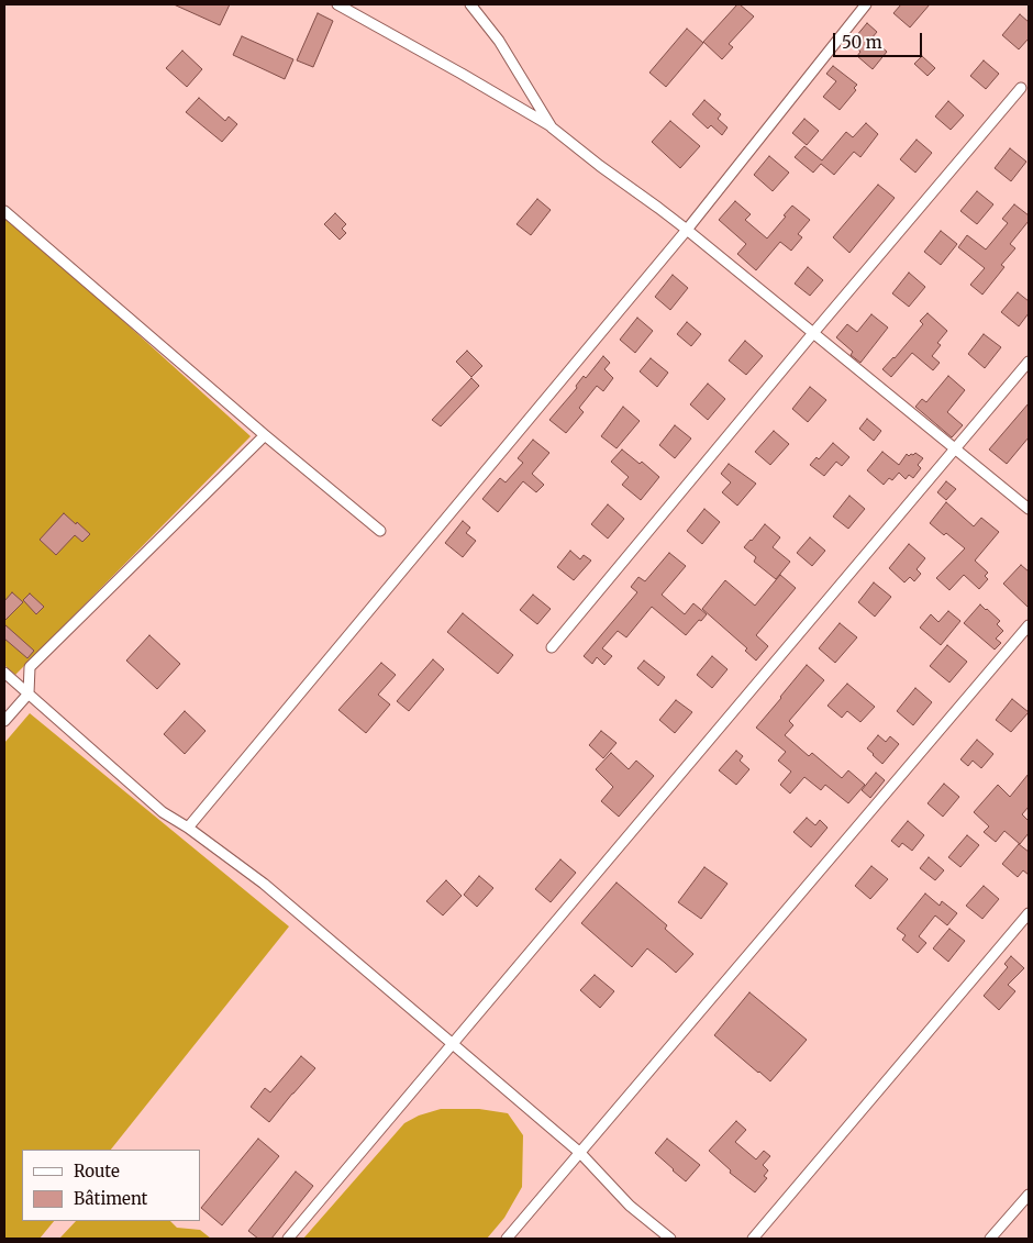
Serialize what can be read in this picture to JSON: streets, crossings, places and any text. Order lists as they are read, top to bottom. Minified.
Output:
{"legend":["Route","Bâtiment"],"scale_bar":"50 m"}
